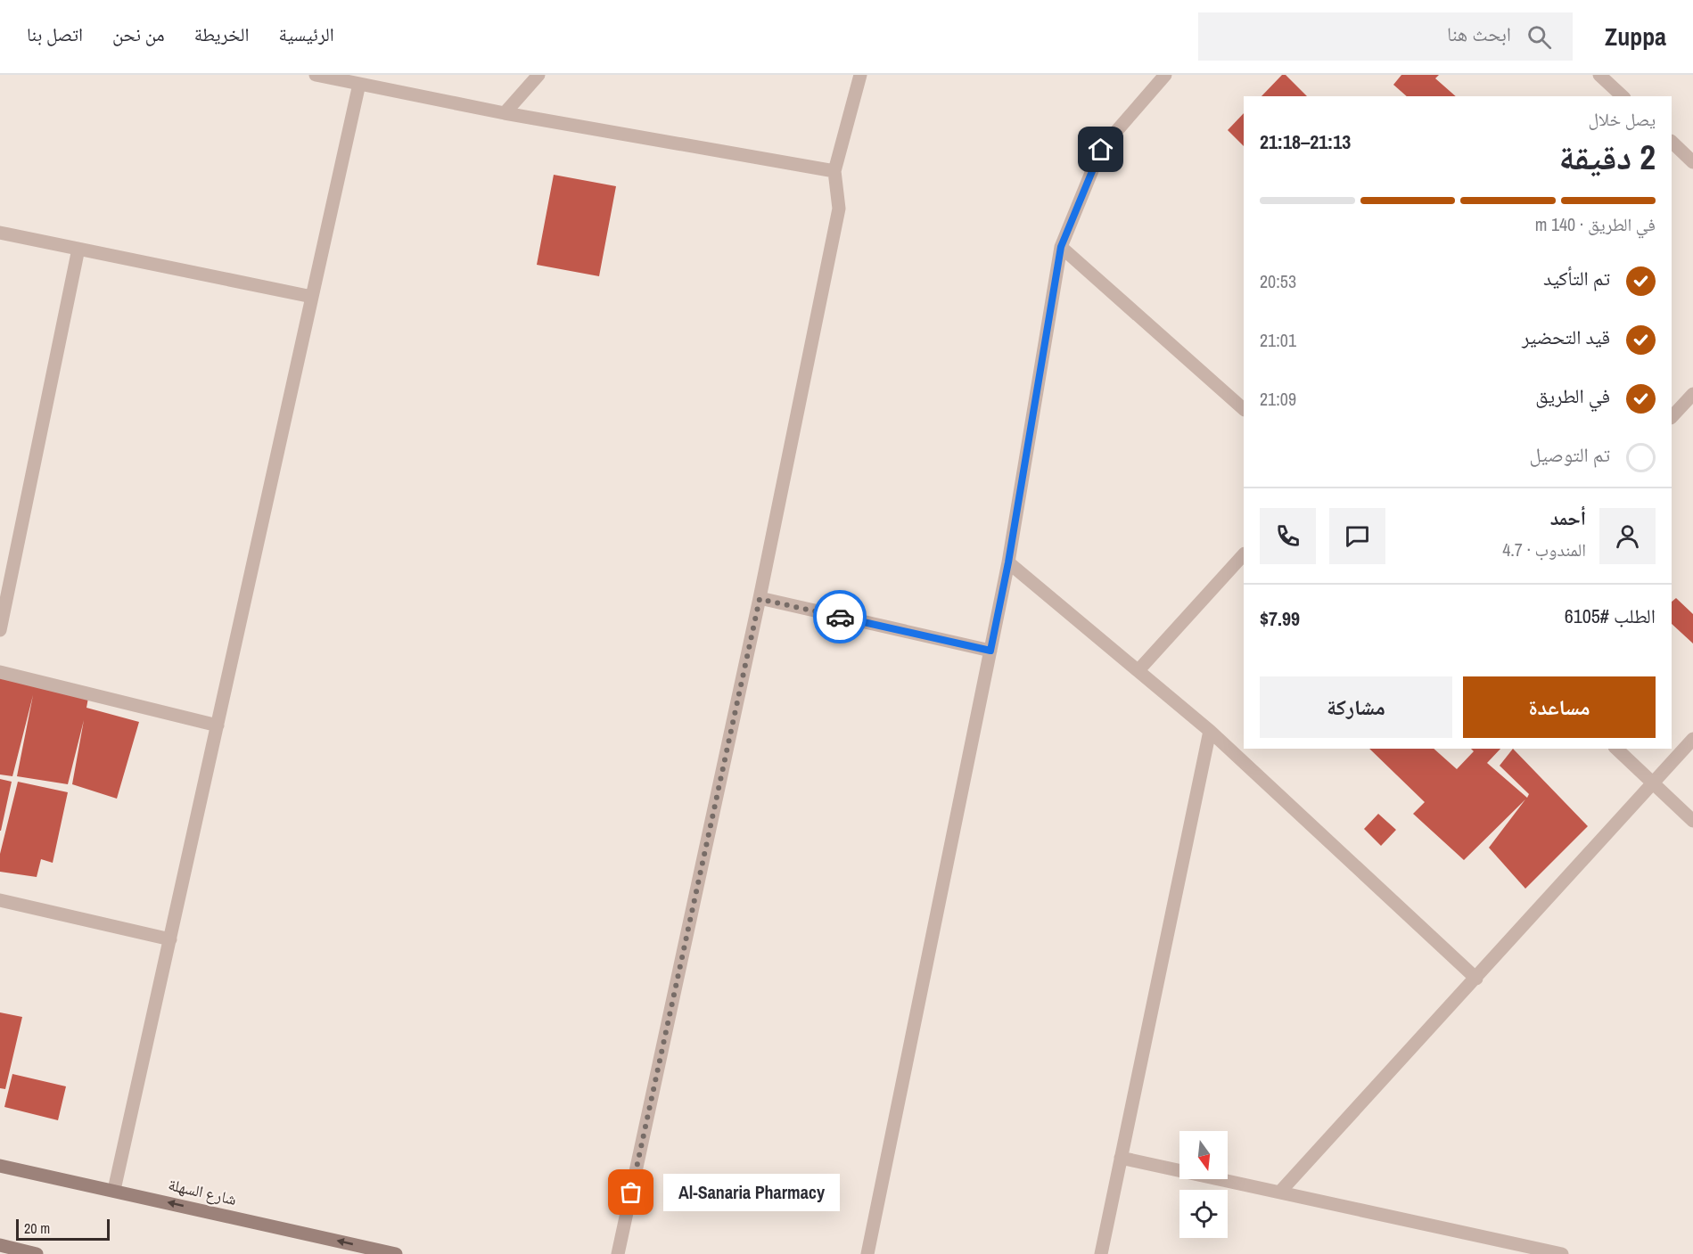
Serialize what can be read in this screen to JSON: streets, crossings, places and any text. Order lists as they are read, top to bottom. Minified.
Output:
{"streets":{"main road":["شارع السهلة"]},"one_way":["شارع السهلة"],"places":["Al-Sanaria Pharmacy"],"scale_bar":"20 m","north":"bottom","page":{"header":"Zuppa","search":"ابحث هنا","nav":["الرئيسية","الخريطة","من نحن","اتصل بنا"],"heading":["2 دقيقة","يصل خلال","21:13–21:18"],"panel":["أحمد","المندوب · 4.7","الطلب #6105","$7.99"],"bar":"في الطريق · 140 m","list":[["تم التأكيد","20:53"],["قيد التحضير","21:01"],["في الطريق","21:09"],"تم التوصيل"],"buttons":["مساعدة","مشاركة"],"bubble":"Al-Sanaria Pharmacy","scale":"20 m"}}
